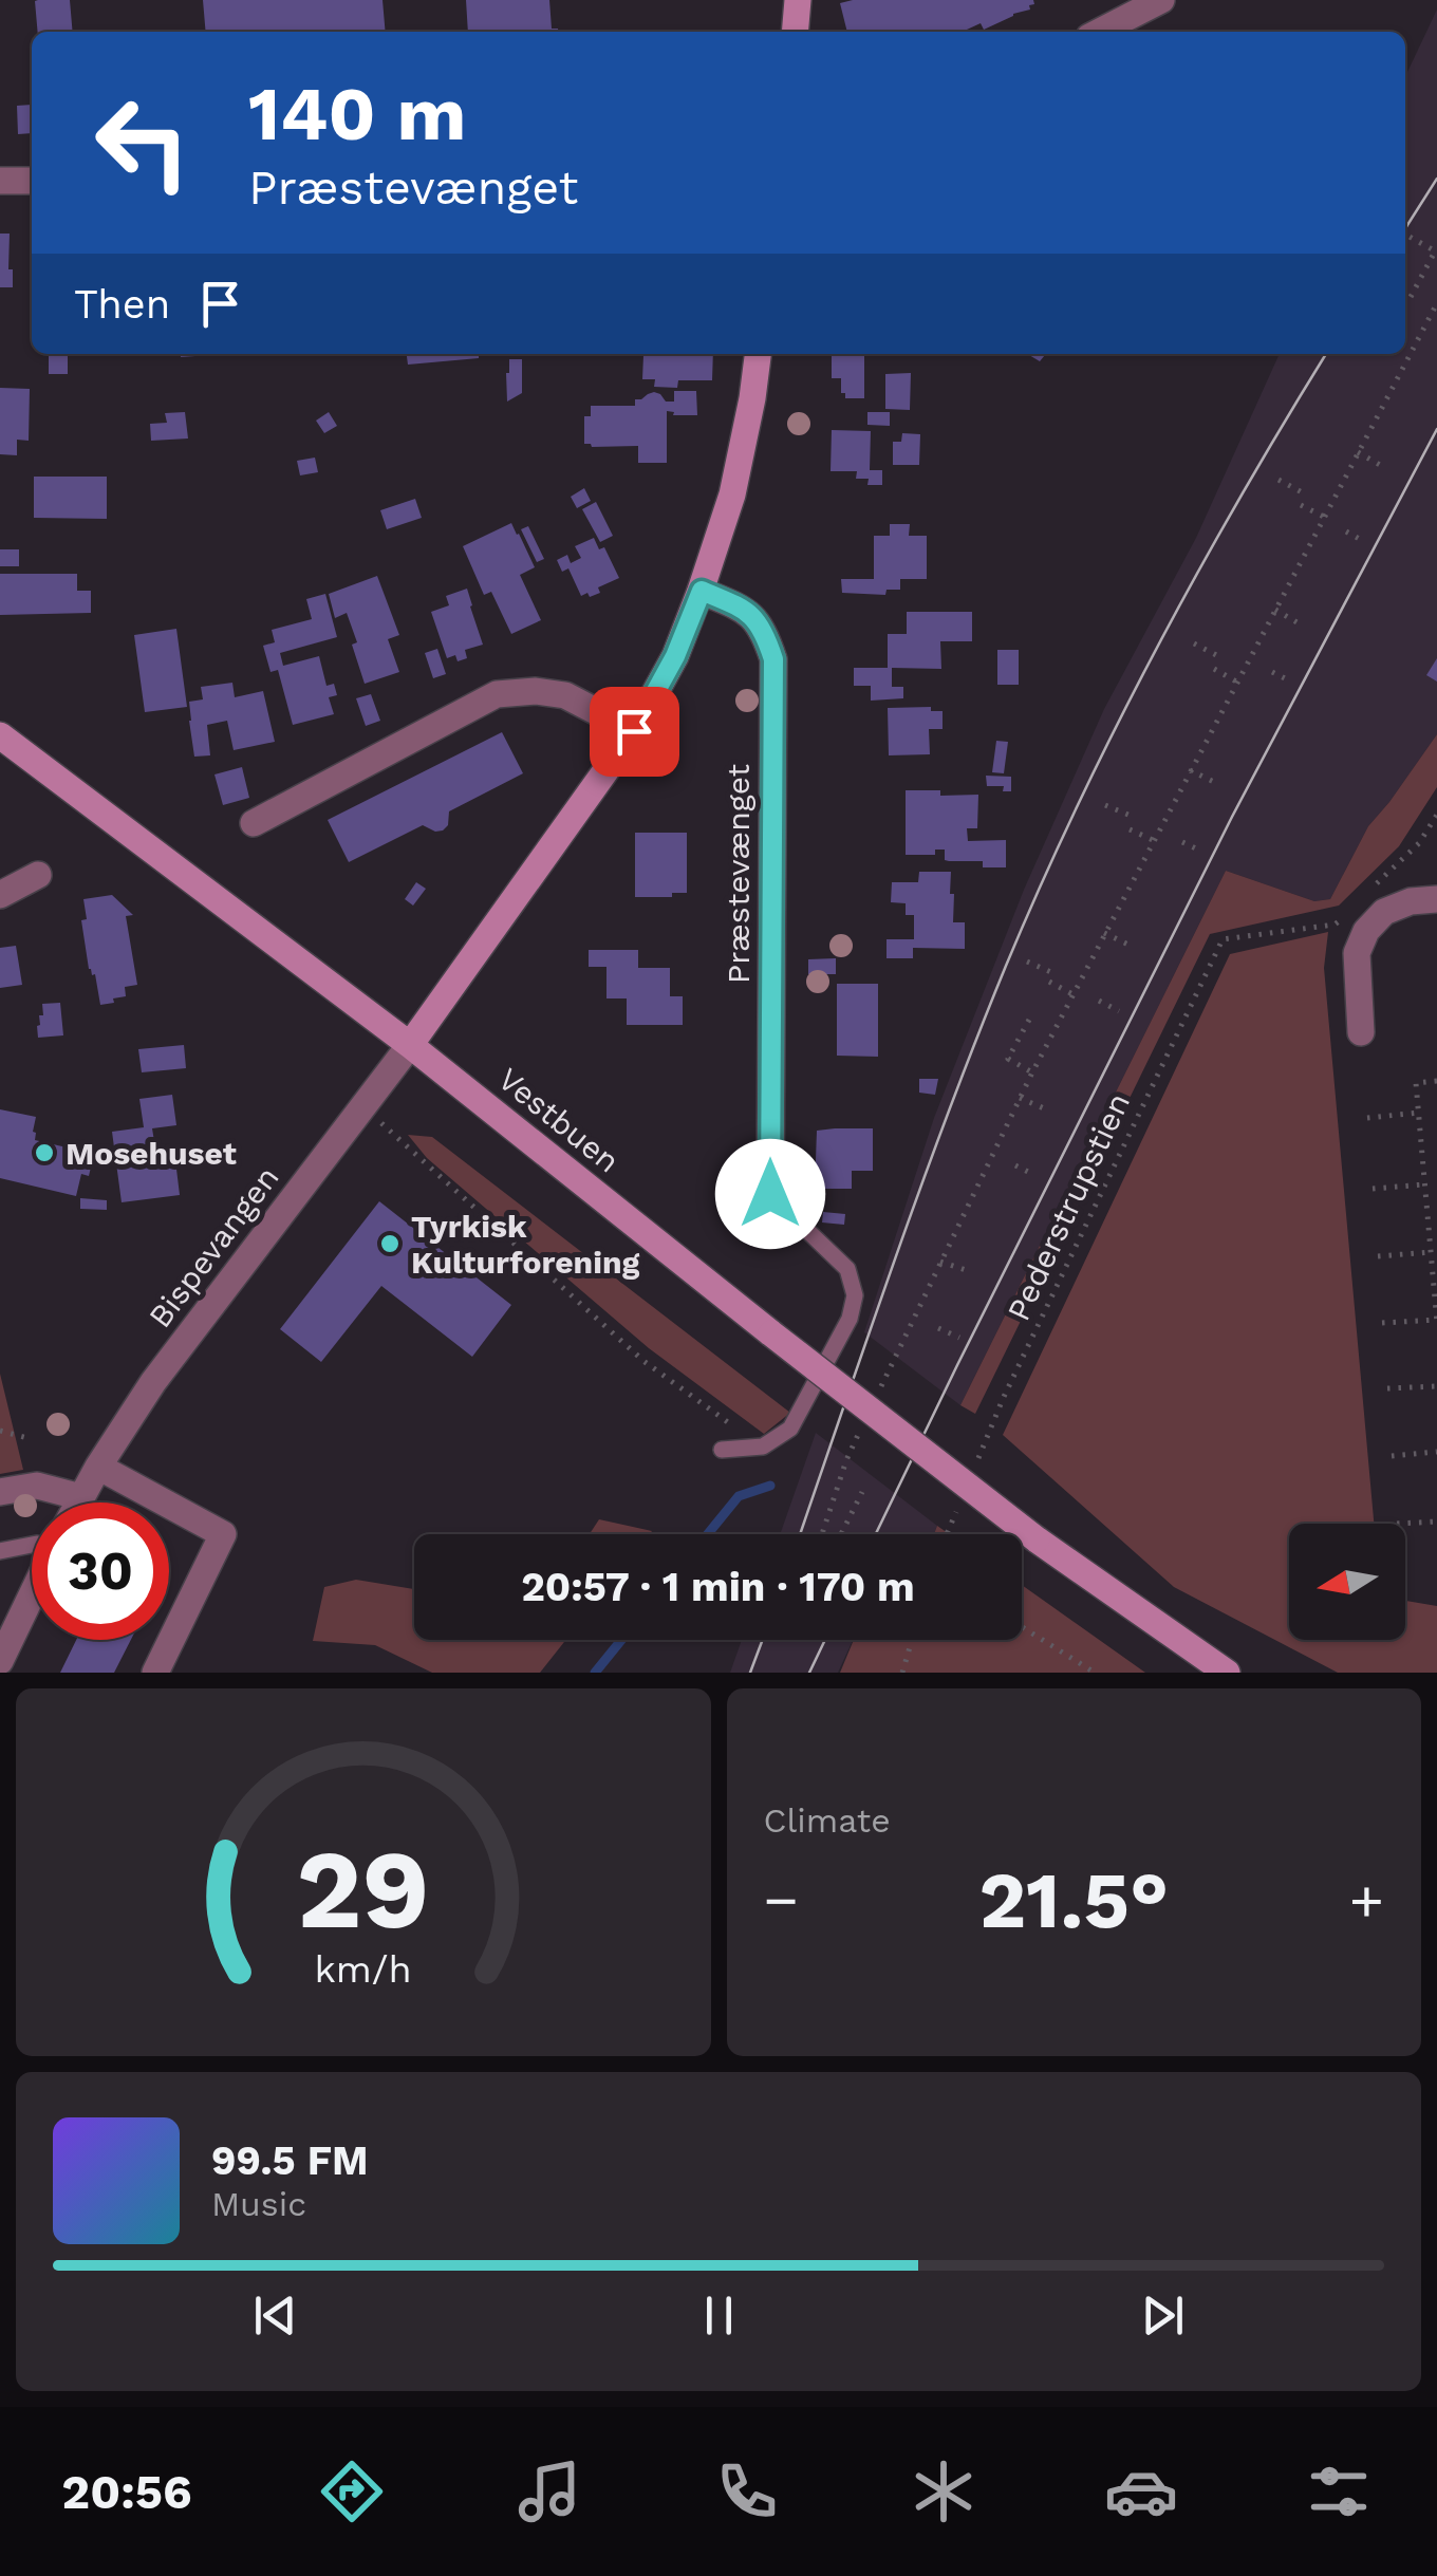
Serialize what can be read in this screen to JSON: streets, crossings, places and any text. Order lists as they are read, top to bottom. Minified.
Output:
{"streets":{"street":["Præstevænget","Vestbuen","Bispevangen"],"path":["Pederstrupstien"]},"crossings":[["Vestbuen","Bispevangen"]],"places":["Mosehuset","Tyrkisk Kulturforening"],"north":"left","page":{"turn":["140 m","Præstevænget"],"then":"Then","limit":"30","trip":"20:57 · 1 min · 170 m","tile":"Climate","heat":["−","21.5°","+"],"song":["99.5 FM","Music"],"tabs":"20:56","gauge":["29","km/h"]}}
